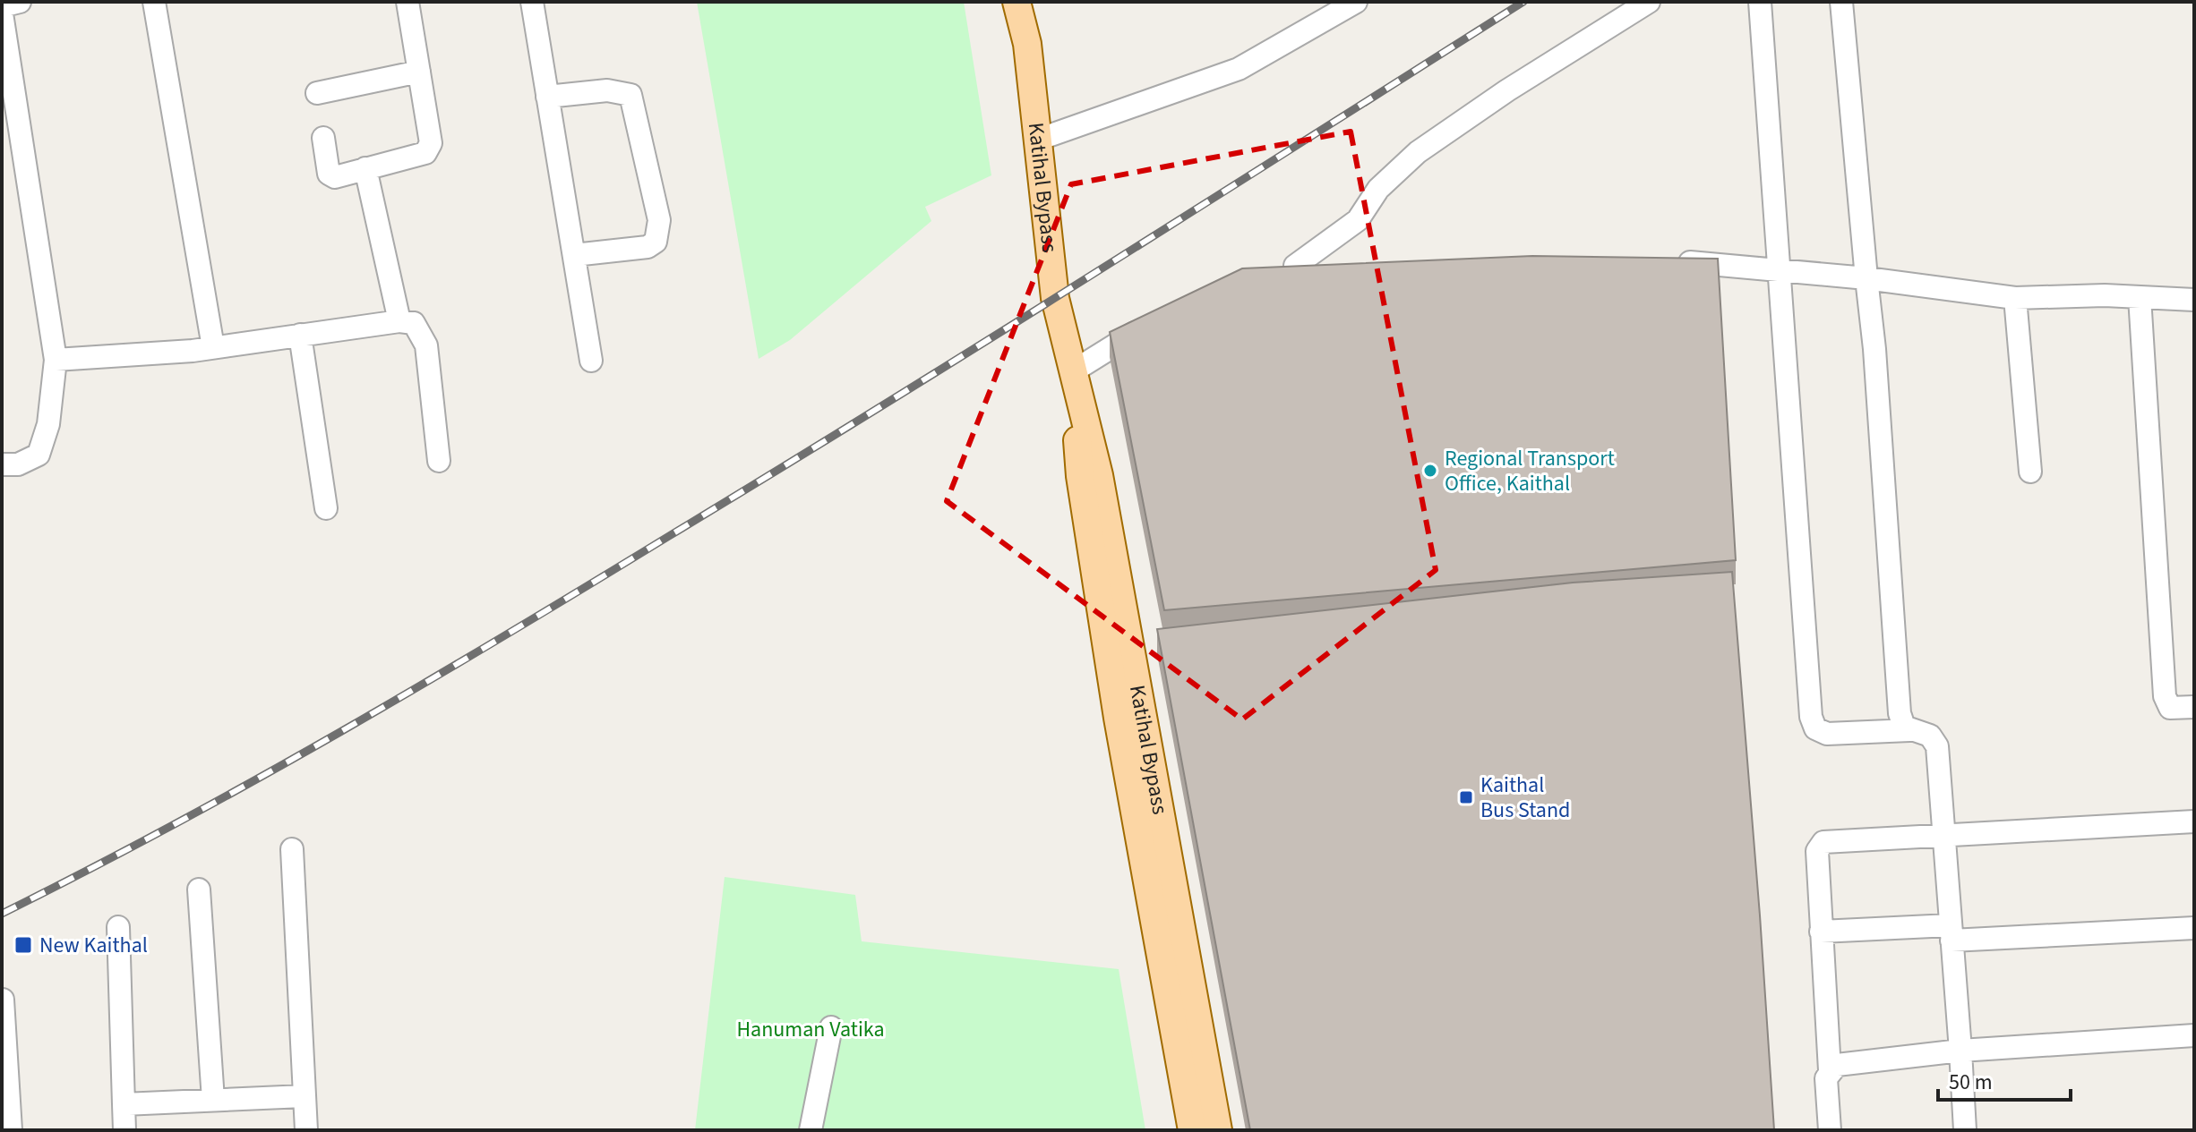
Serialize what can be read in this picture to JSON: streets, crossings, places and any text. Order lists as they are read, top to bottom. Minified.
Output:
{"streets":{"main road":["Katihal Bypass"]},"parks":["Hanuman Vatika"],"places":{"other":["Regional Transport Office, Kaithal"],"transit":["Kaithal Bus Stand","New Kaithal"]},"scale_bar":"50 m"}
